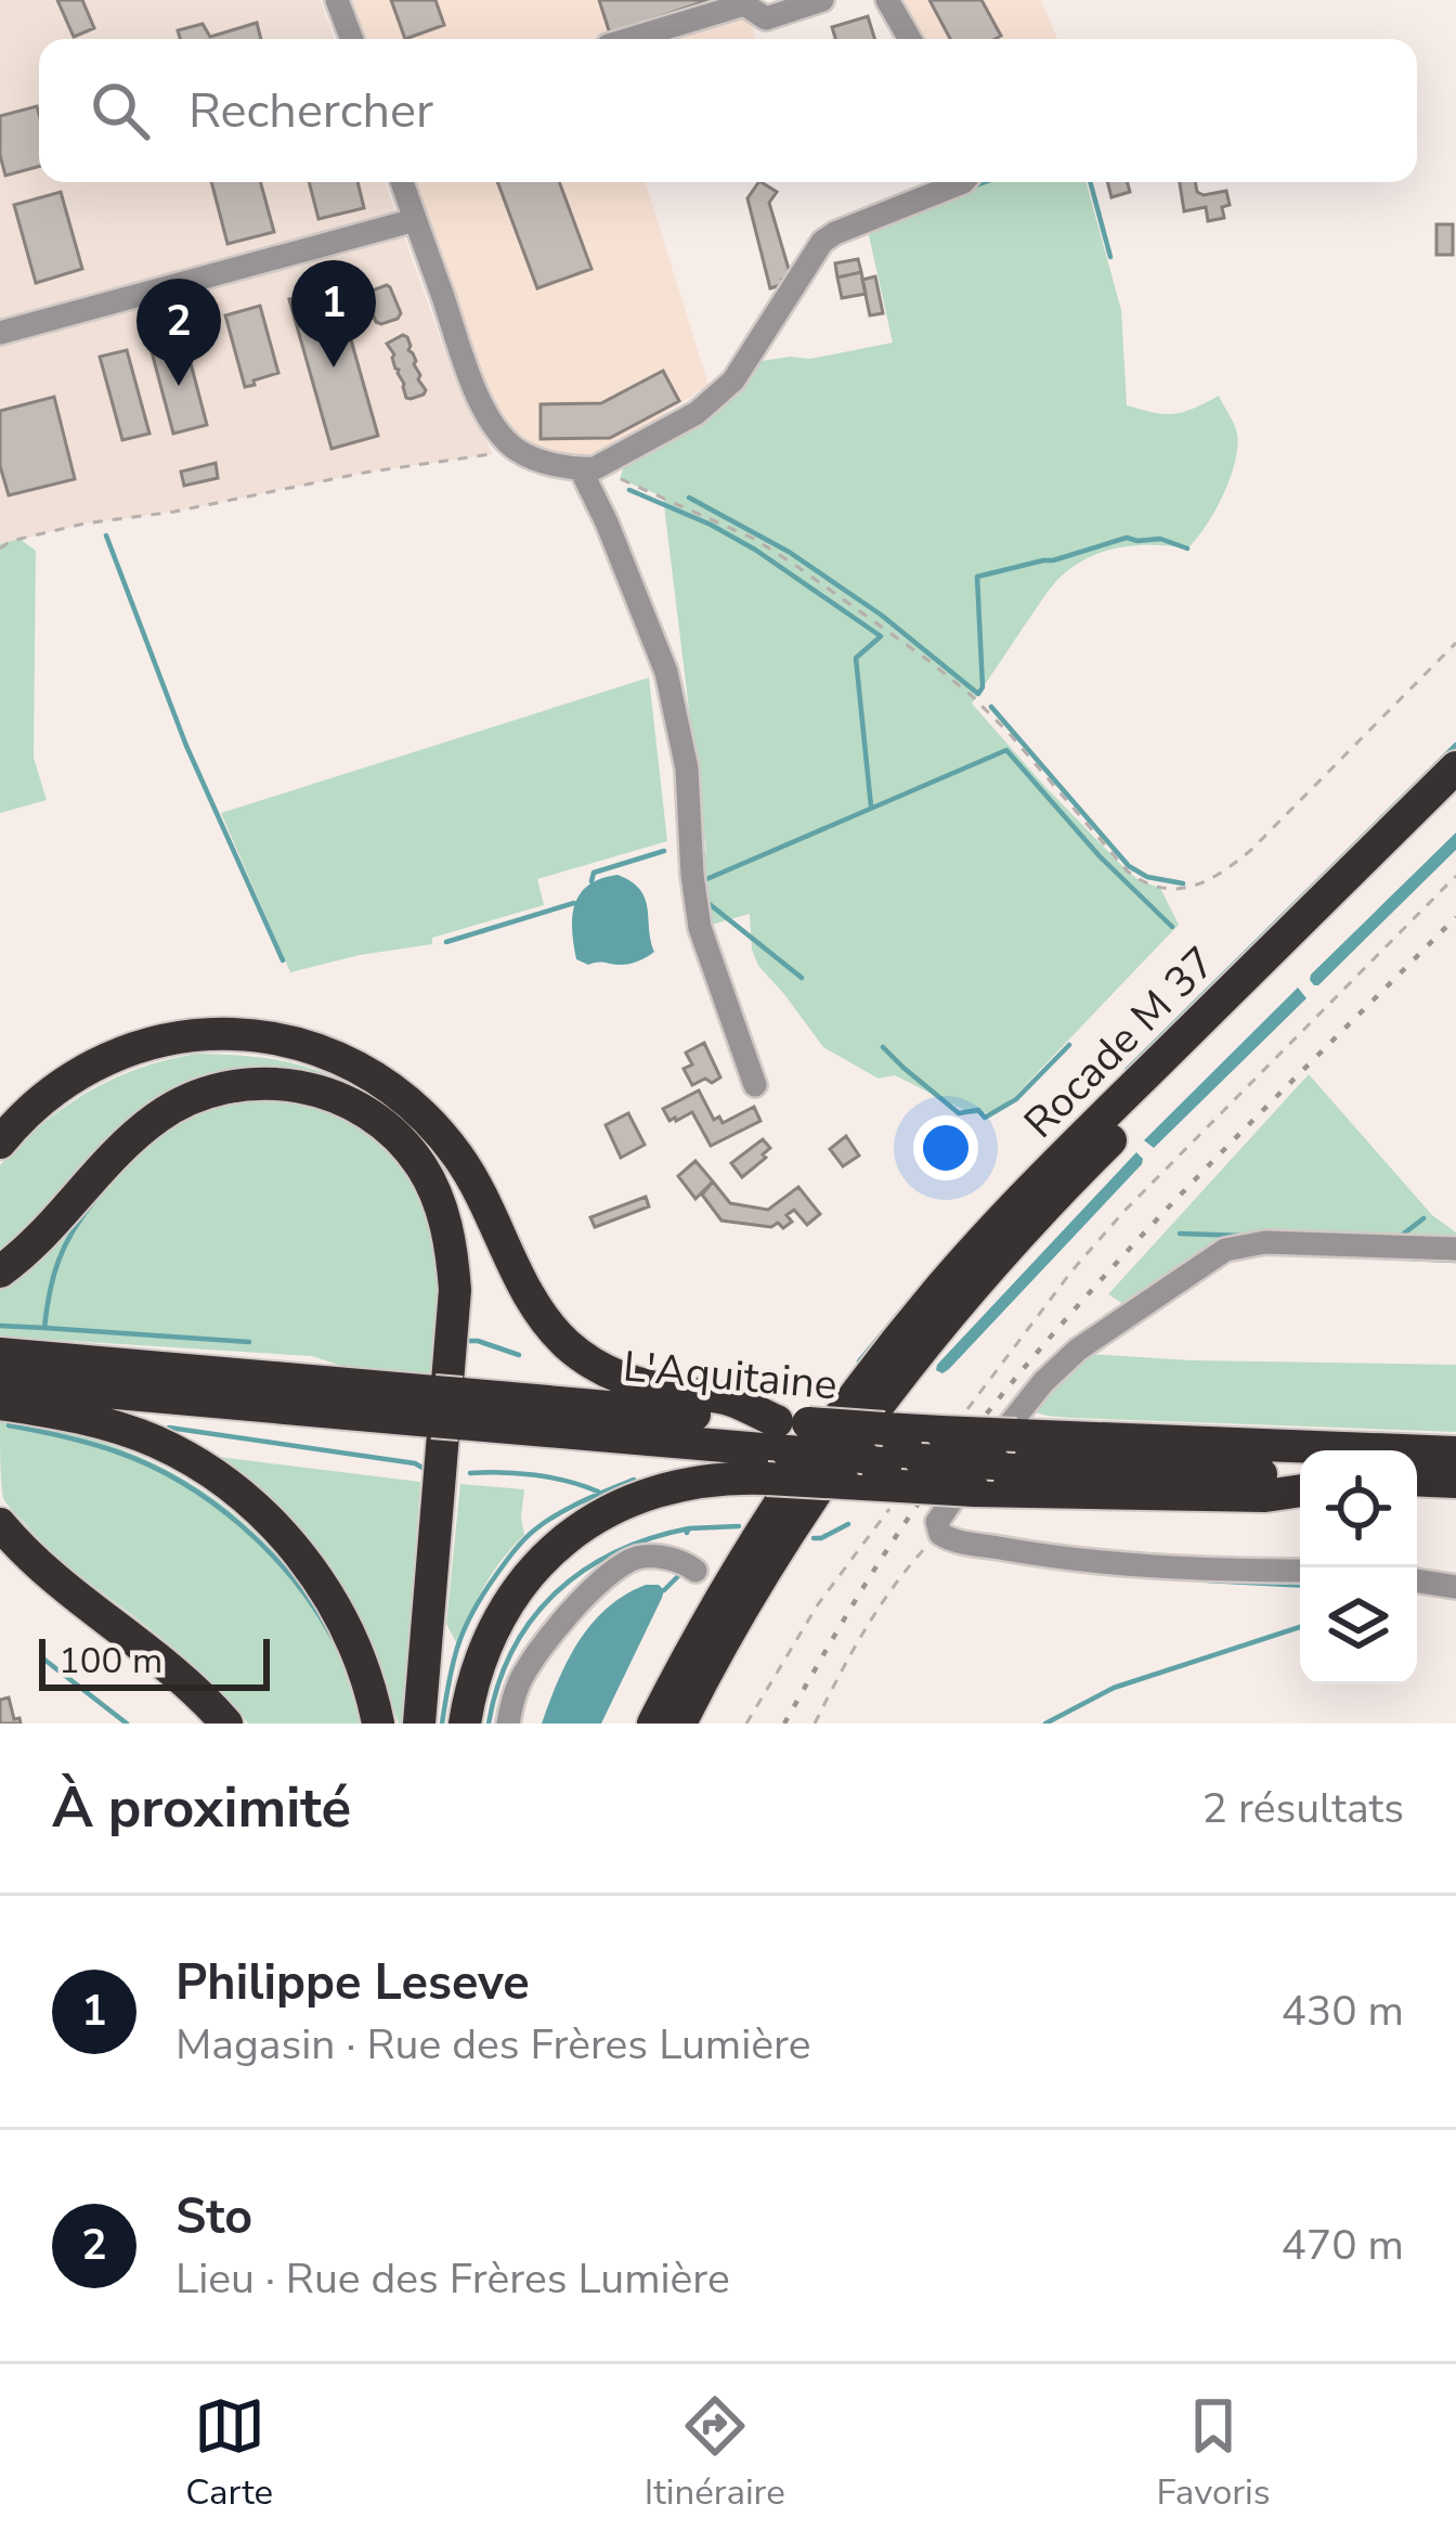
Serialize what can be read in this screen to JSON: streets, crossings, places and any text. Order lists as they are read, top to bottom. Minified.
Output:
{"streets":{"highway":["Rocade M 37","L'Aquitaine"]},"scale_bar":"100 m","page":{"search":"Rechercher","pins":["1","2"],"scale":"100 m","heading":["À proximité","2 résultats"],"list":[{"mark":"1","name":"Philippe Leseve","note":"Magasin · Rue des Frères Lumière","value":"430 m"},{"mark":"2","name":"Sto","note":"Lieu · Rue des Frères Lumière","value":"470 m"}],"nav":["Carte","Itinéraire","Favoris"]}}
